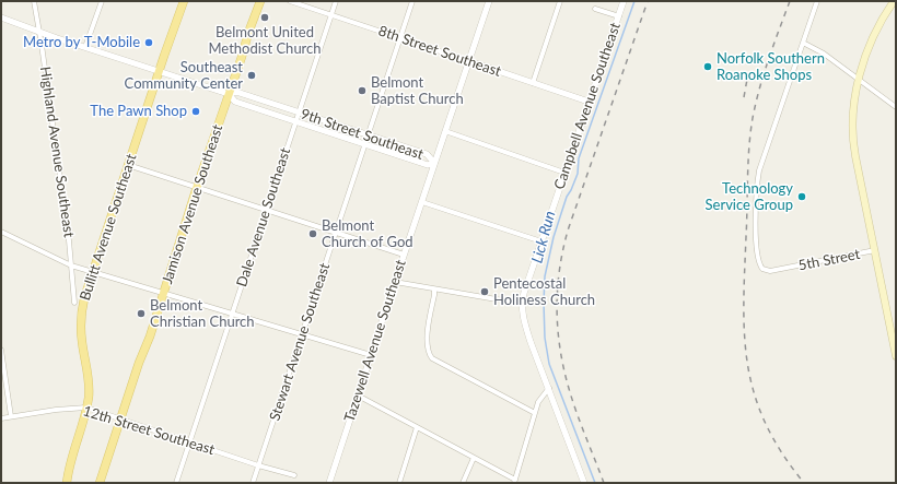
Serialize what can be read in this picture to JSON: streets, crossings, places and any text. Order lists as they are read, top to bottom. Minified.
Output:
{"streets":{"main road":["Jamison Avenue Southeast","Bullitt Avenue Southeast"],"street":["8th Street Southeast","Campbell Avenue Southeast","9th Street Southeast","Highland Avenue Southeast","Dale Avenue Southeast","5th Street","Tazewell Avenue Southeast","Stewart Avenue Southeast","12th Street Southeast"]},"crossings":[["8th Street Southeast","Campbell Avenue Southeast"],["8th Street Southeast","Dale Avenue Southeast"],["8th Street Southeast","Tazewell Avenue Southeast"],["8th Street Southeast","Stewart Avenue Southeast"],["9th Street Southeast","Highland Avenue Southeast"],["9th Street Southeast","Jamison Avenue Southeast"],["9th Street Southeast","Dale Avenue Southeast"],["9th Street Southeast","Bullitt Avenue Southeast"],["9th Street Southeast","Tazewell Avenue Southeast"],["9th Street Southeast","Stewart Avenue Southeast"],["Jamison Avenue Southeast","12th Street Southeast"],["Dale Avenue Southeast","12th Street Southeast"],["Bullitt Avenue Southeast","12th Street Southeast"],["Stewart Avenue Southeast","12th Street Southeast"]],"water":["Lick Run"],"places":["Belmont United Methodist Church","Metro by T-Mobile","Norfolk Southern Roanoke Shops","Southeast Community Center","Belmont Baptist Church","The Pawn Shop","Technology Service Group","Belmont Church of God","Pentecostal Holiness Church","Belmont Christian Church"]}
